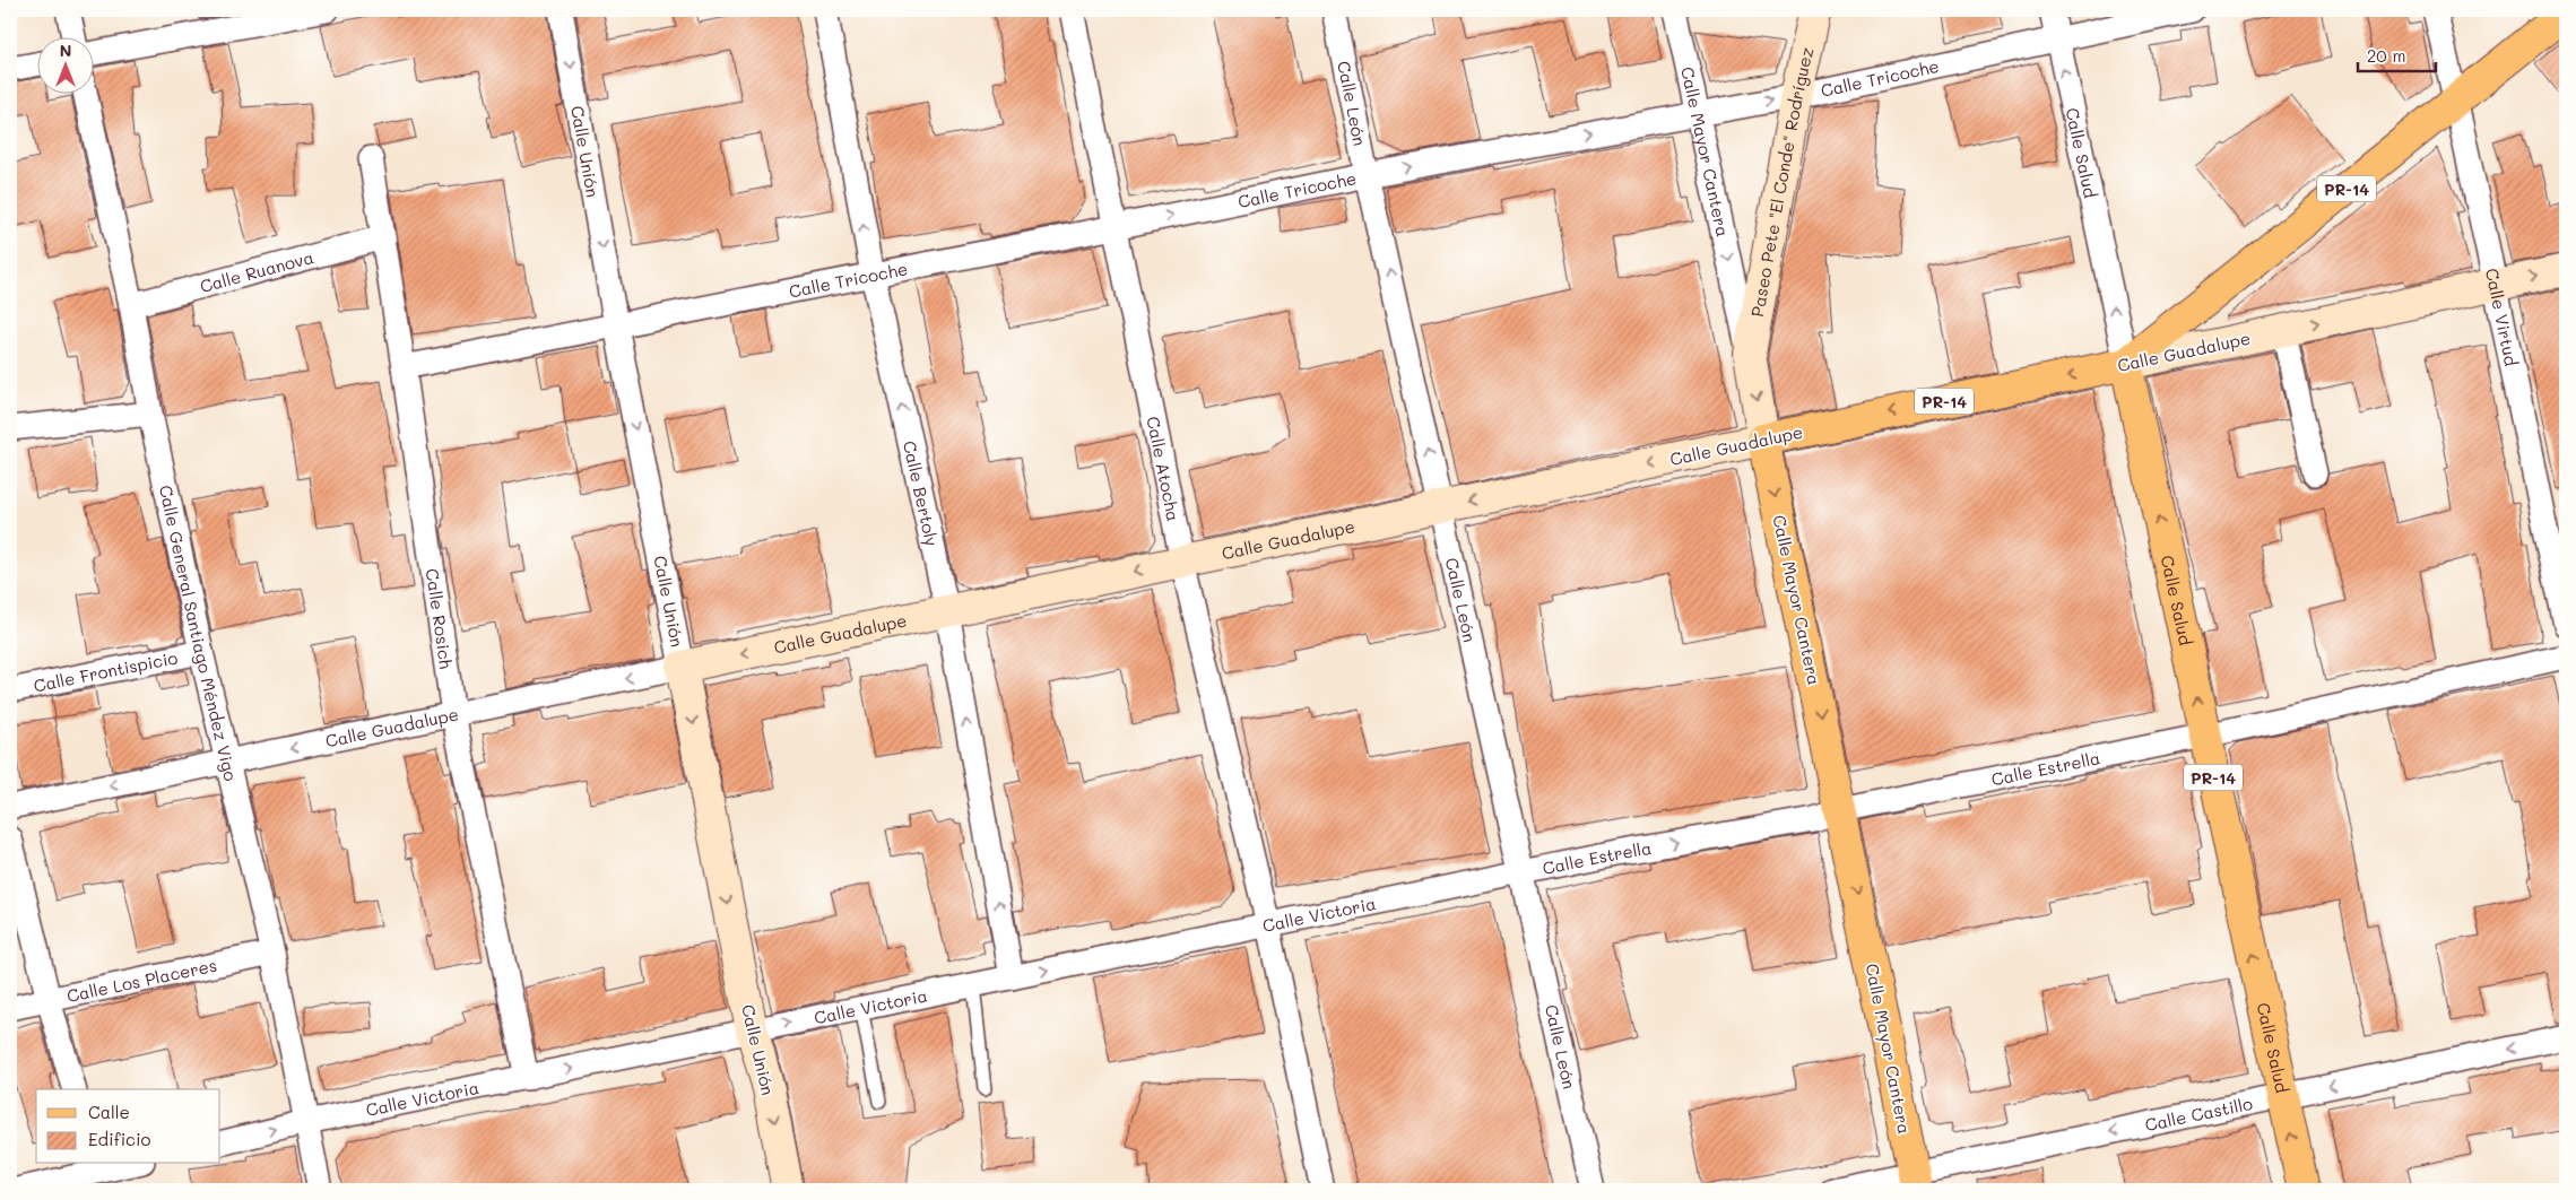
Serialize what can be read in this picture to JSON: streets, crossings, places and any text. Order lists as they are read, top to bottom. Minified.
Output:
{"streets":{"main road":["Calle Mayor Cantera","Calle Salud","PR-14","Calle Guadalupe"],"street":["Calle Tricoche","Calle León","Calle Unión","Paseo Pete \"El Conde\" Rodríguez","Calle Ruanova","Calle Virtud","Calle Atocha","Calle Bertoly","Calle Rosich","Calle General Santiago Méndez Vigo","Calle Frontispicio","Calle Estrella","Calle Victoria","Calle Los Placeres","Calle Castillo"]},"crossings":[["Calle Tricoche","Calle León"],["Calle Tricoche","Calle Unión"],["Calle Tricoche","Calle Mayor Cantera"],["Calle Tricoche","Calle Salud"],["Calle Tricoche","Paseo Pete \"El Conde\" Rodríguez"],["Calle Tricoche","Calle Atocha"],["Calle Tricoche","Calle Bertoly"],["Calle Tricoche","Calle Rosich"],["Calle León","Calle Guadalupe"],["Calle León","Calle Estrella"],["Calle León","Calle Victoria"],["Calle Unión","Calle Guadalupe"],["Calle Unión","Calle Victoria"],["Calle Mayor Cantera","Paseo Pete \"El Conde\" Rodríguez"],["Calle Mayor Cantera","Calle Guadalupe"],["Calle Mayor Cantera","Calle Estrella"],["Calle Mayor Cantera","Calle Castillo"],["Calle Salud","PR-14"],["Calle Salud","Calle Guadalupe"],["Calle Salud","Calle Estrella"],["Calle Salud","Calle Castillo"],["PR-14","Calle Virtud"],["PR-14","Calle Guadalupe"],["Calle Ruanova","Calle Rosich"],["Calle Ruanova","Calle General Santiago Méndez Vigo"],["Calle Virtud","Calle Guadalupe"],["Calle Guadalupe","Calle Atocha"],["Calle Guadalupe","Calle Bertoly"],["Calle Guadalupe","Calle Rosich"],["Calle Guadalupe","Calle General Santiago Méndez Vigo"],["Calle Atocha","Calle Victoria"],["Calle Bertoly","Calle Victoria"],["Calle Rosich","Calle Victoria"],["Calle General Santiago Méndez Vigo","Calle Frontispicio"],["Calle General Santiago Méndez Vigo","Calle Victoria"],["Calle General Santiago Méndez Vigo","Calle Los Placeres"],["Calle Estrella","Calle Victoria"]],"one_way":["Calle Tricoche","Calle Unión","Calle Mayor Cantera","Calle Salud","Calle Bertoly","Calle Victoria","Calle Castillo"],"legend":["Calle","Edificio"],"scale_bar":"20 m","north":"top"}
